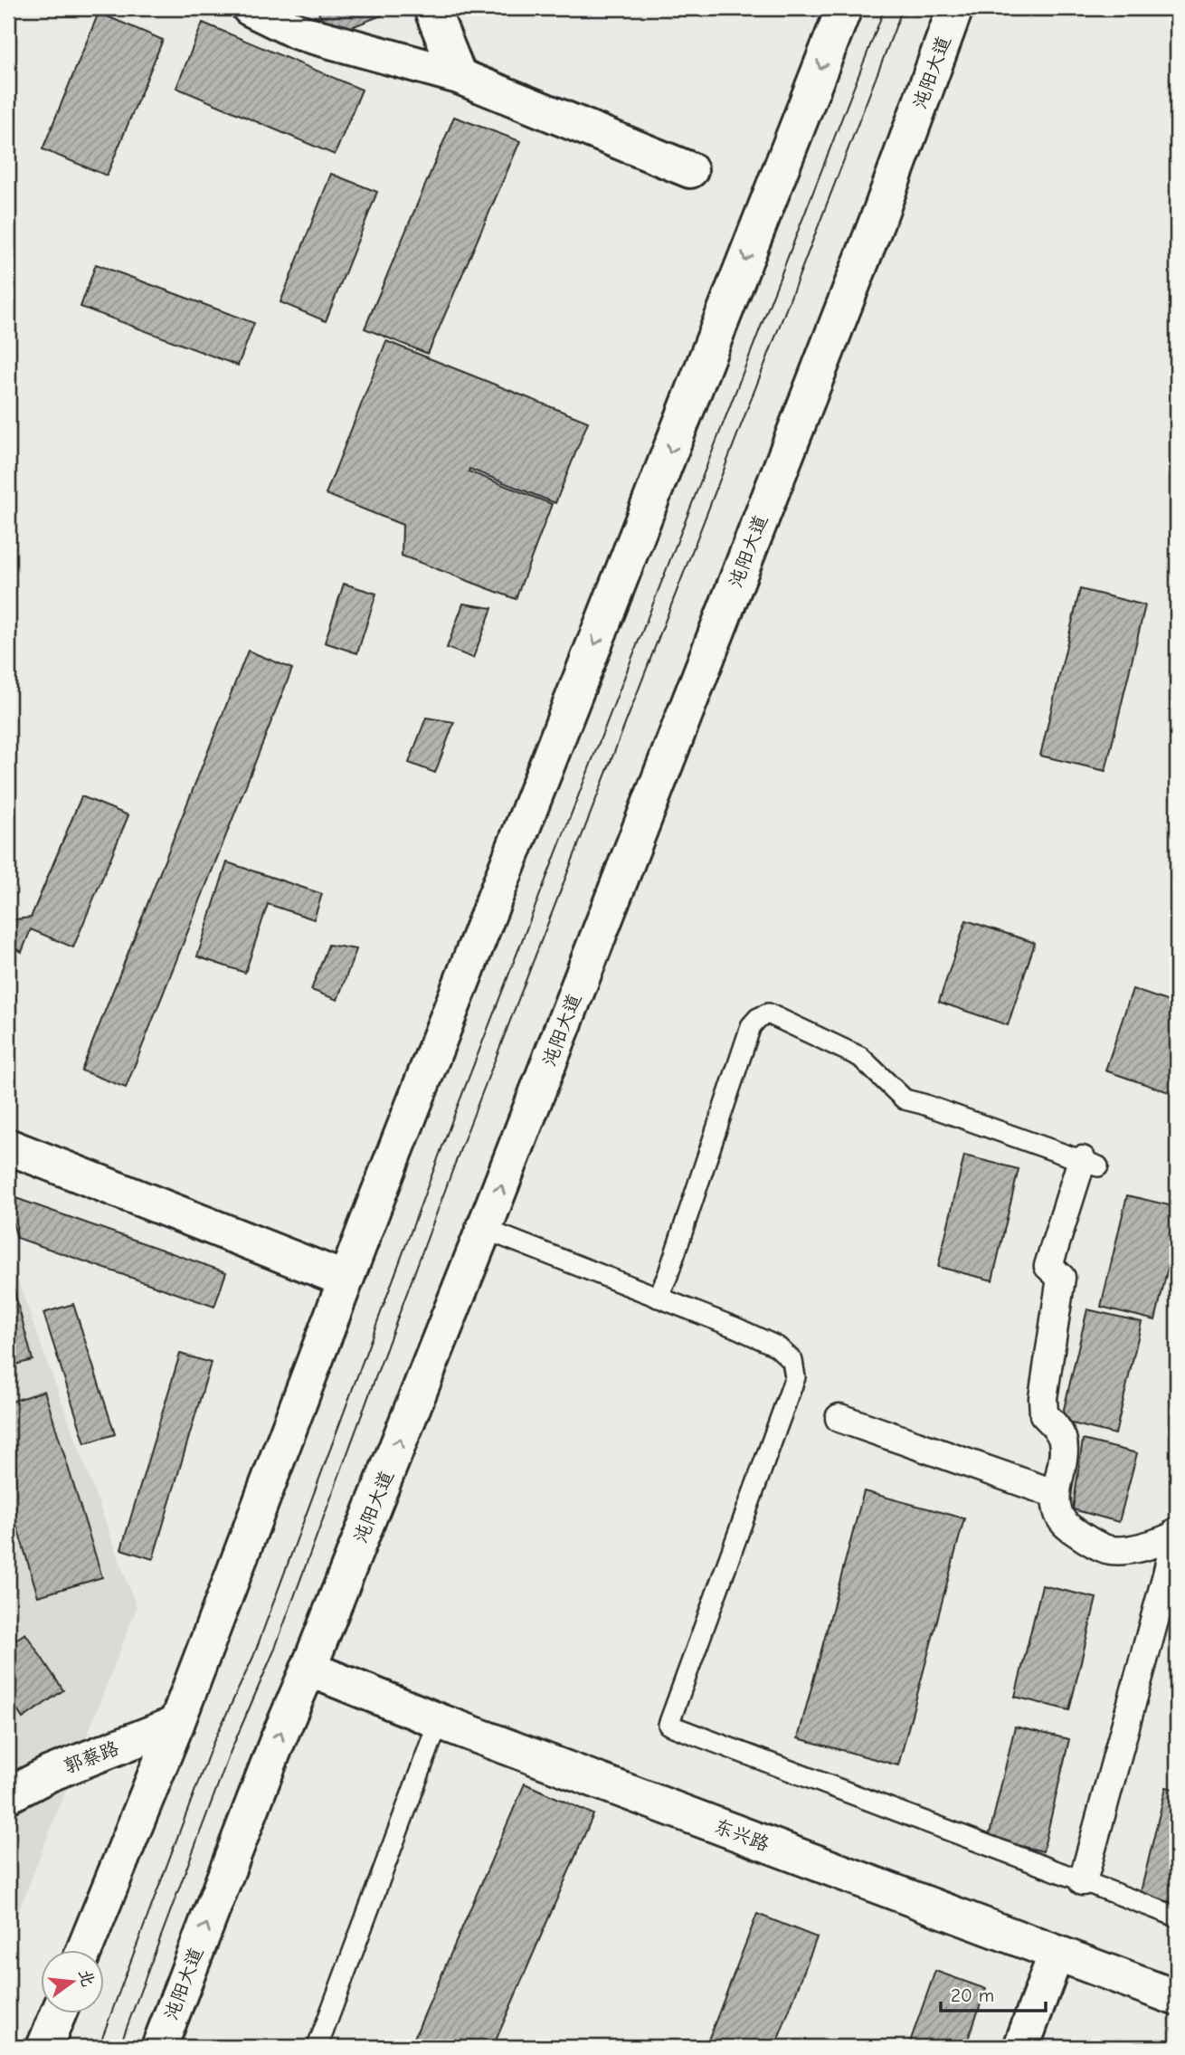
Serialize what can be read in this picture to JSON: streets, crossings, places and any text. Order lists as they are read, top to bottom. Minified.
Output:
{"streets":{"main road":["沌阳大道","郭蔡路","东兴路"]},"crossings":[["沌阳大道","东兴路"]],"scale_bar":"20 m","north":"right"}
